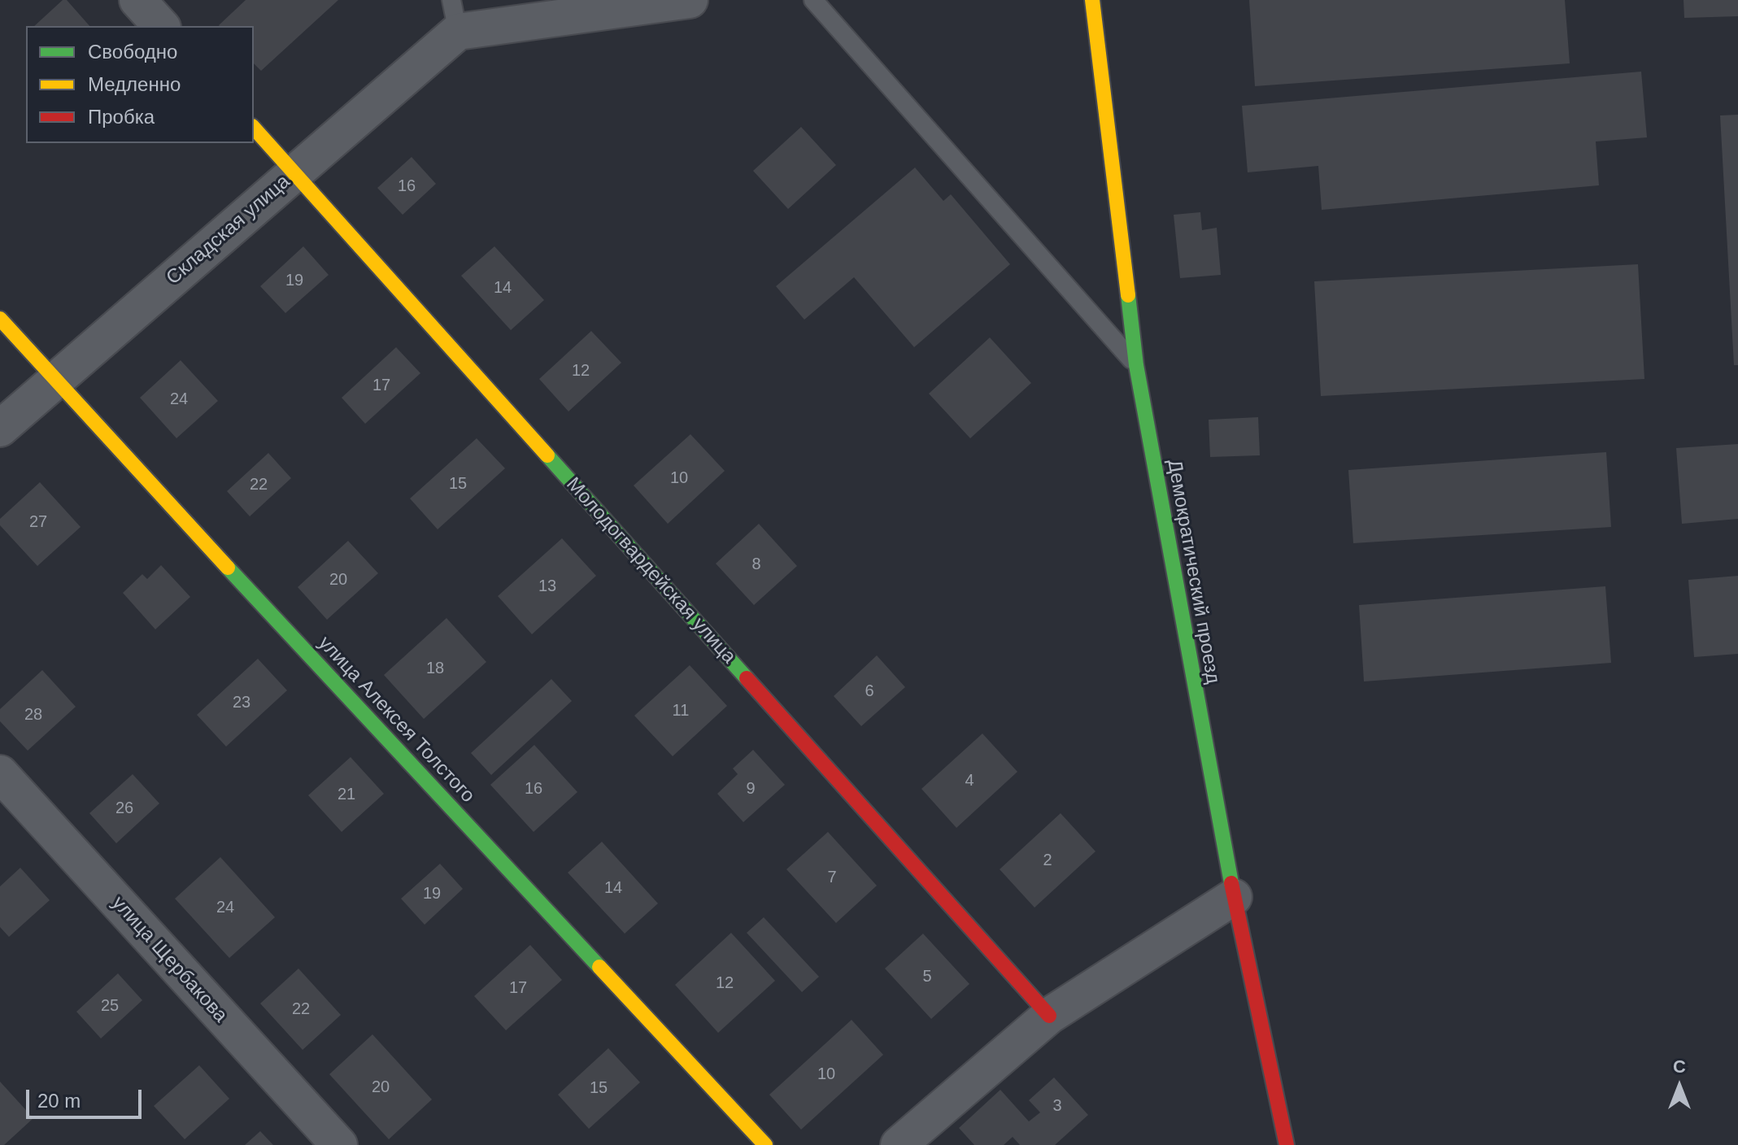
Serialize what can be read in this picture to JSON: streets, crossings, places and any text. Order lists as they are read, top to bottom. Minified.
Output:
{"streets":{"street":["Складская улица","Молодогвардейская улица","Демократический проезд","улица Алексея Толстого","улица Щербакова"]},"crossings":[["Складская улица","Молодогвардейская улица"],["Складская улица","улица Алексея Толстого"]],"house_numbers":["16","19","14","12","17","24","10","15","22","27","8","20","13","18","6","23","11","28","4","16","9","21","26","2","7","14","19","24","5","12","17","25","22","10","20","15","3"],"legend":["Свободно","Медленно","Пробка"],"scale_bar":"20 m","north":"top"}
